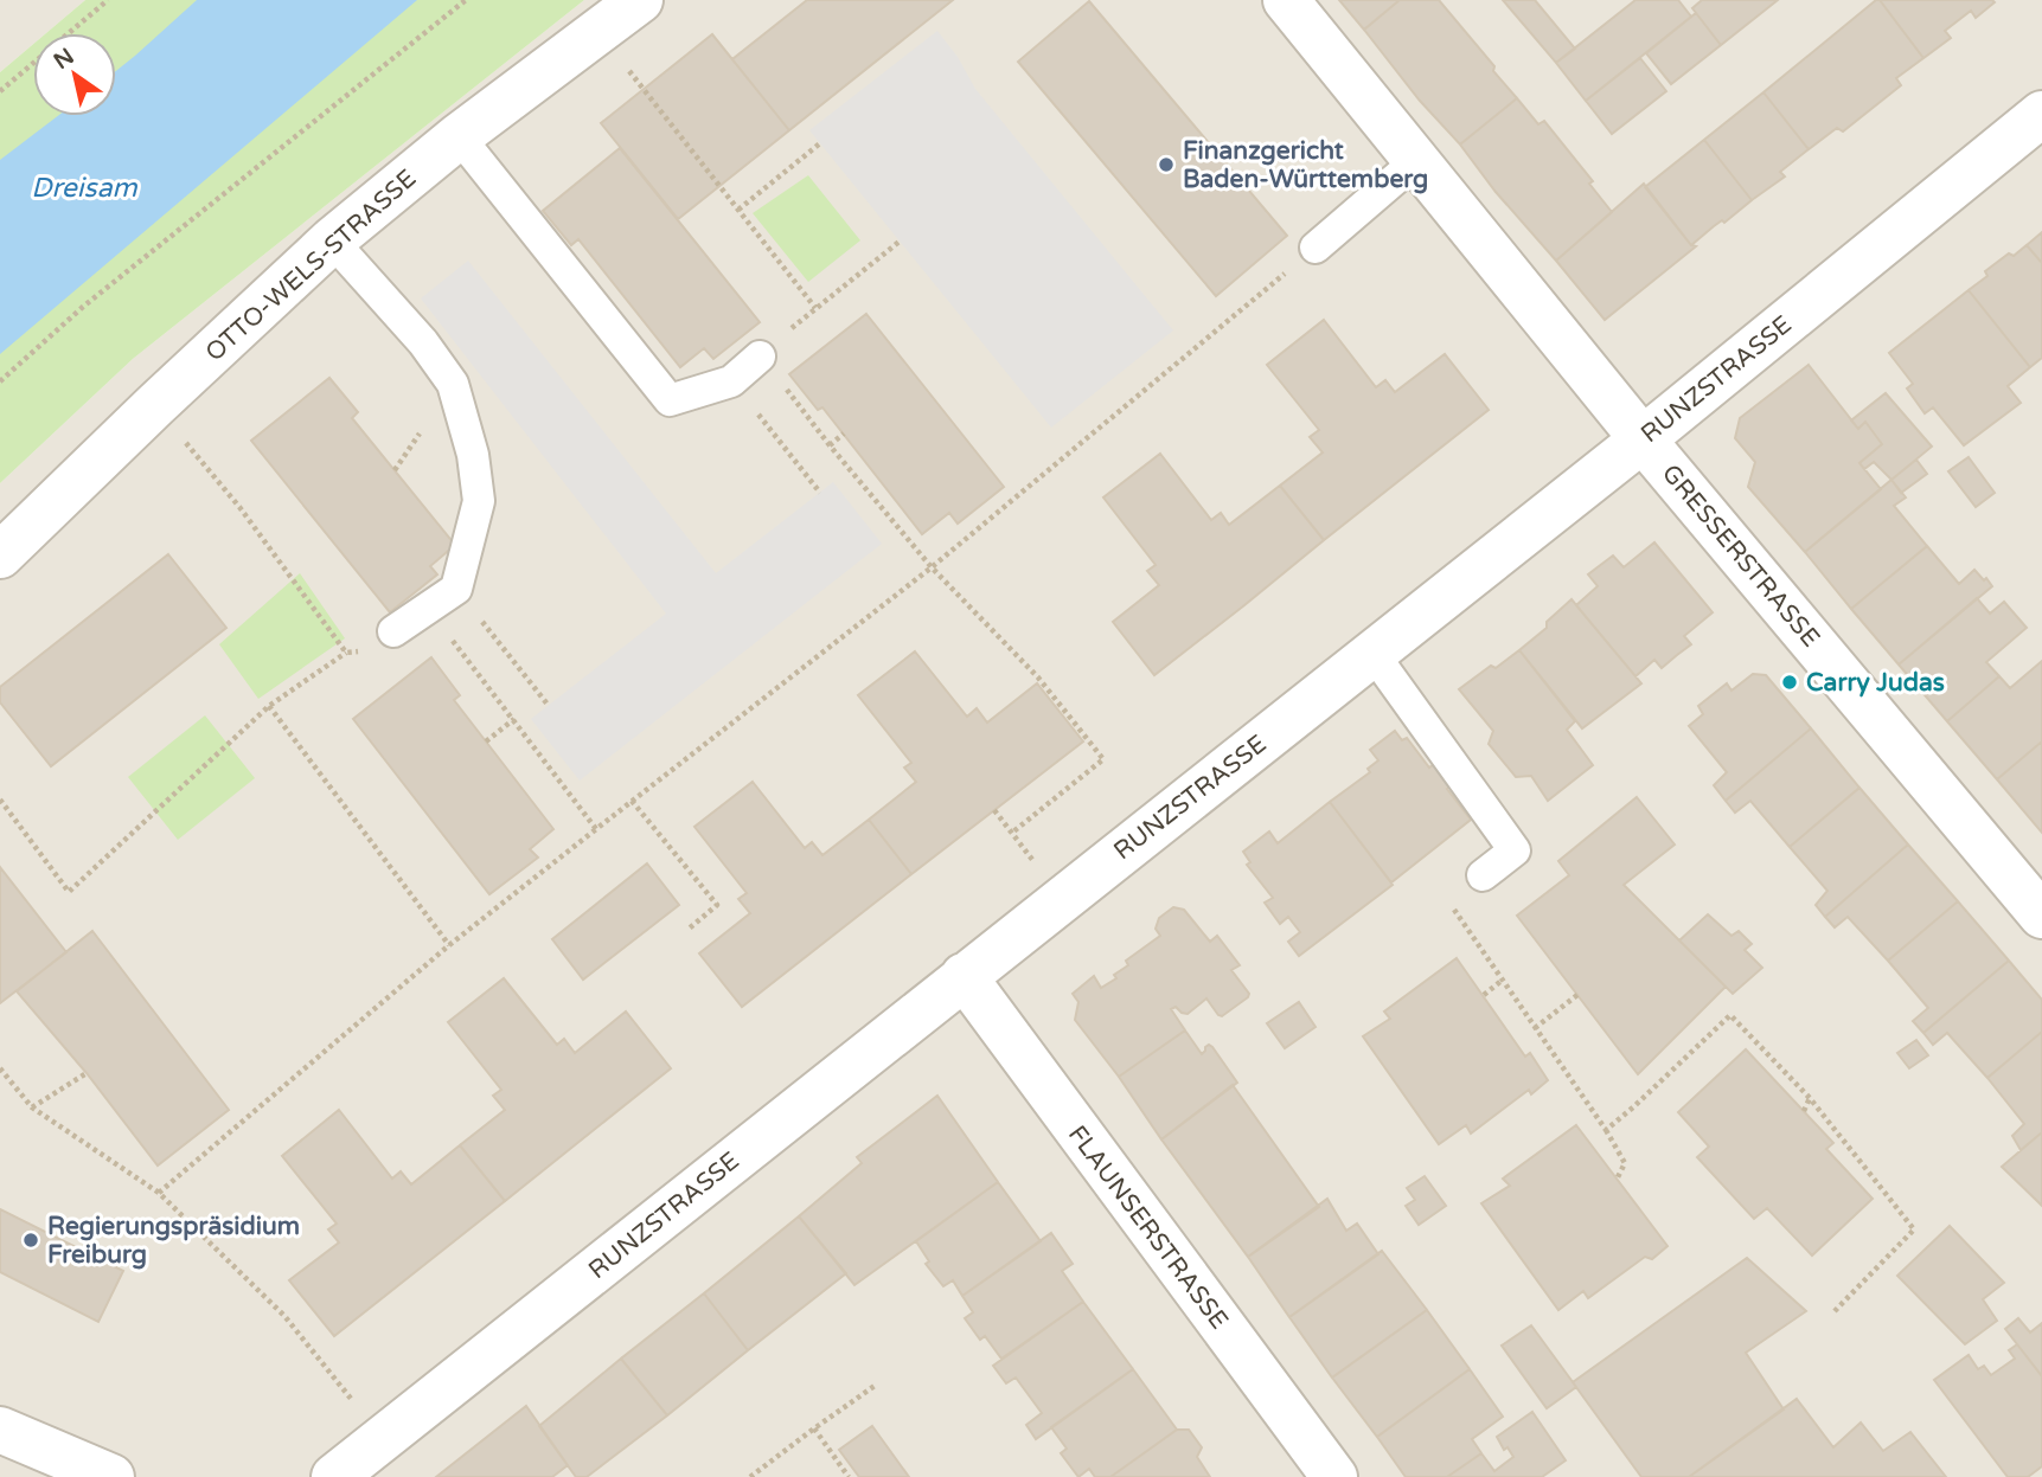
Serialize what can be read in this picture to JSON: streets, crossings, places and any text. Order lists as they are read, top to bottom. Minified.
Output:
{"streets":{"street":["OTTO-WELS-STRASSE","RUNZSTRASSE","GRESSERSTRASSE","FLAUNSERSTRASSE"]},"crossings":[["RUNZSTRASSE","GRESSERSTRASSE"],["RUNZSTRASSE","FLAUNSERSTRASSE"]],"water":["Dreisam"],"places":["Finanzgericht Baden-Württemberg","Carry Judas","Regierungspräsidium Freiburg"],"north":"top left"}
